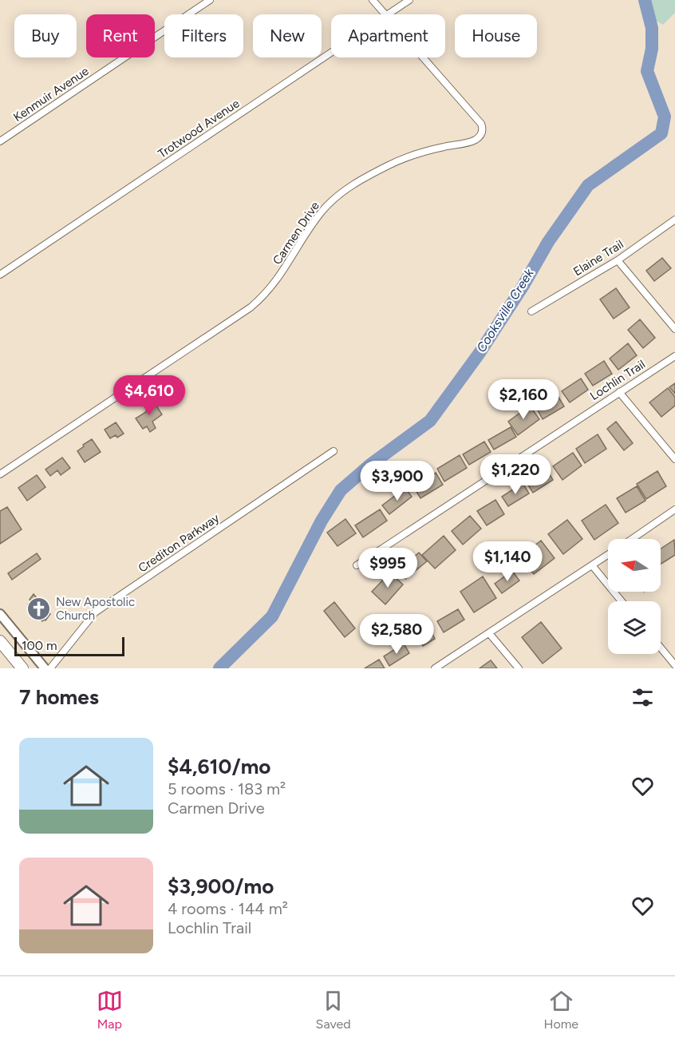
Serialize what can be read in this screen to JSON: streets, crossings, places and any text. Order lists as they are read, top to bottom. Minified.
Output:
{"streets":{"street":["Kenmuir Avenue","Trotwood Avenue","Carmen Drive","Elaine Trail","Lochlin Trail","Crediton Parkway"]},"water":["Cooksville Creek"],"places":{"church":["New Apostolic Church"]},"scale_bar":"100 m","north":"left","page":{"chip":["Buy","Rent","Filters","New","Apartment","House"],"price":["$4,610","$2,160","$1,220","$3,900","$1,140","$995","$2,580"],"scale":"100 m","heading":"7 homes","list":[{"name":"$4,610/mo","note":"5 rooms · 183 m² · Carmen Drive"},{"name":"$3,900/mo","note":"4 rooms · 144 m² · Lochlin Trail"}],"tabs":["Map","Saved","Home"]}}
